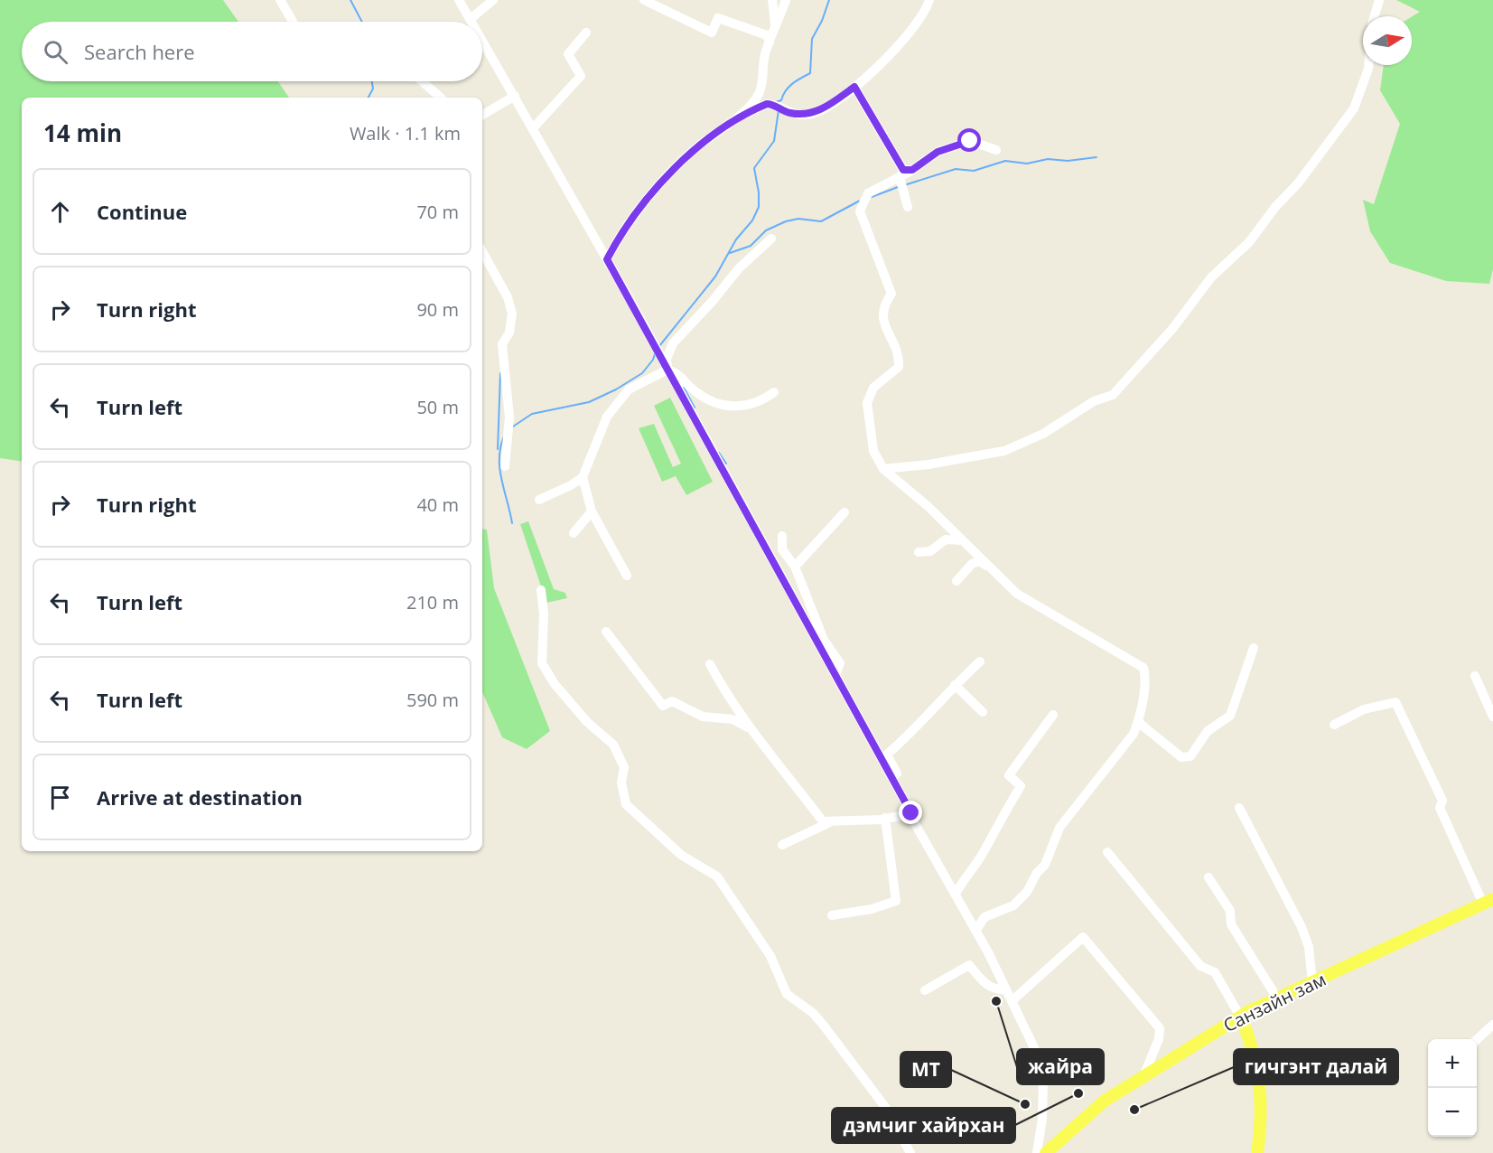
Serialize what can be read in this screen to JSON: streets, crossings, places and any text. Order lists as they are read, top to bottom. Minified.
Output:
{"streets":{"main road":["Санзайн зам"]},"places":["жайра","дэмчиг хайрхан","MT","гичгэнт далай"],"north":"right","page":{"search":"Search here","heading":["14 min","Walk · 1.1 km"],"list":[["Continue","70 m"],["Turn right","90 m"],["Turn left","50 m"],["Turn right","40 m"],["Turn left","210 m"],["Turn left","590 m"],"Arrive at destination"],"map_buttons":["+","−"]}}
